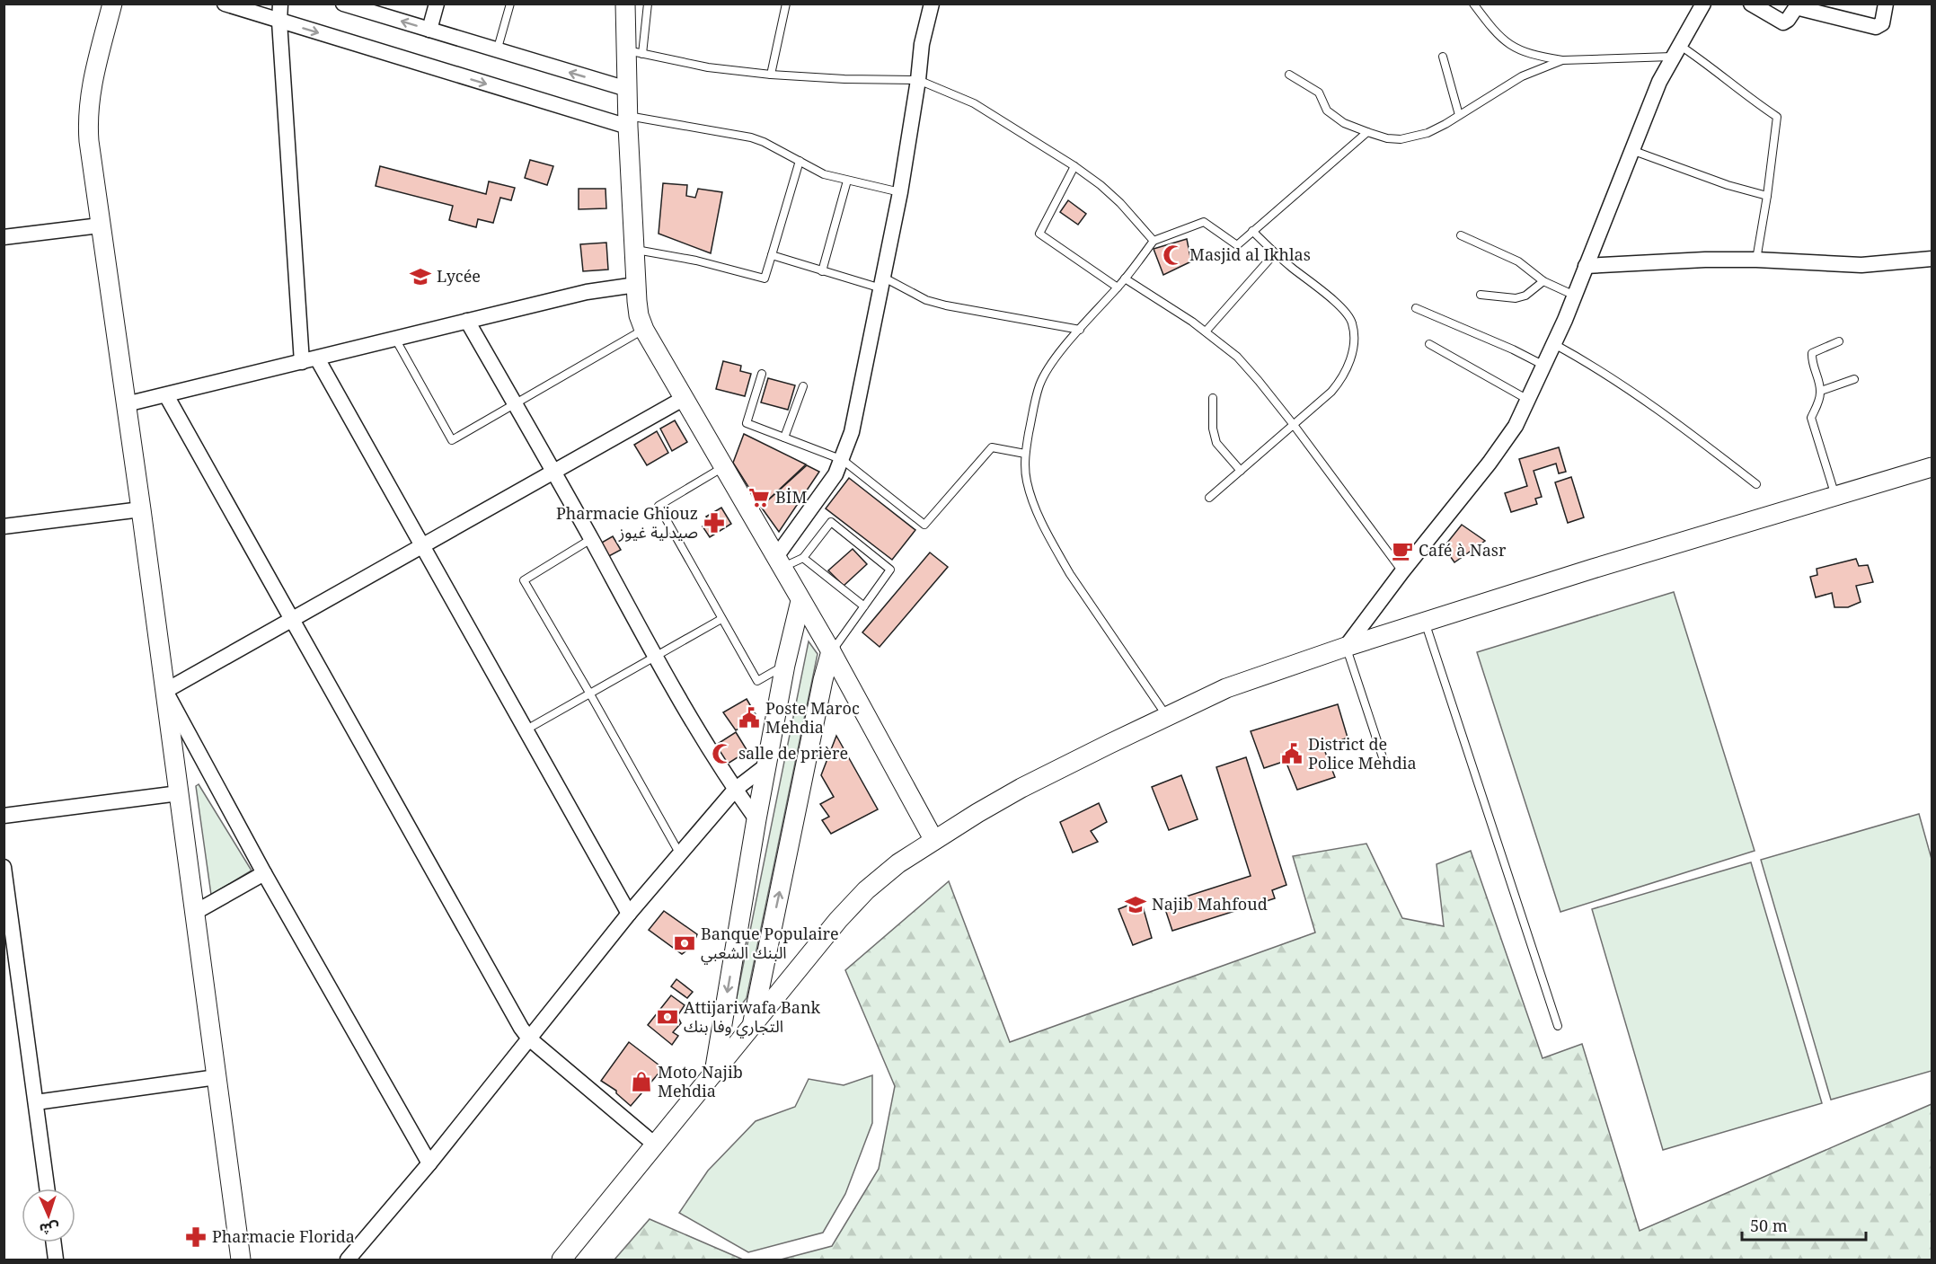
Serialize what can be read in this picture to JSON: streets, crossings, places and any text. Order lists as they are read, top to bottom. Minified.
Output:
{"places":{"mosque":["Masjid al Ikhlas","salle de prière"],"school or university":["Lycée","Najib Mahfoud"],"supermarket":["BİM"],"pharmacy":["Pharmacie Ghiouz صيدلية غيوز","Pharmacie Florida"],"cafe":["Café à Nasr"],"public building":["Poste Maroc Mehdia","District de Police Mehdia"],"bank":["Banque Populaire البنك الشعبي","Attijariwafa Bank التجاري وفا بنك"],"shop":["Moto Najib Mehdia"]},"scale_bar":"50 m","north":"bottom"}
